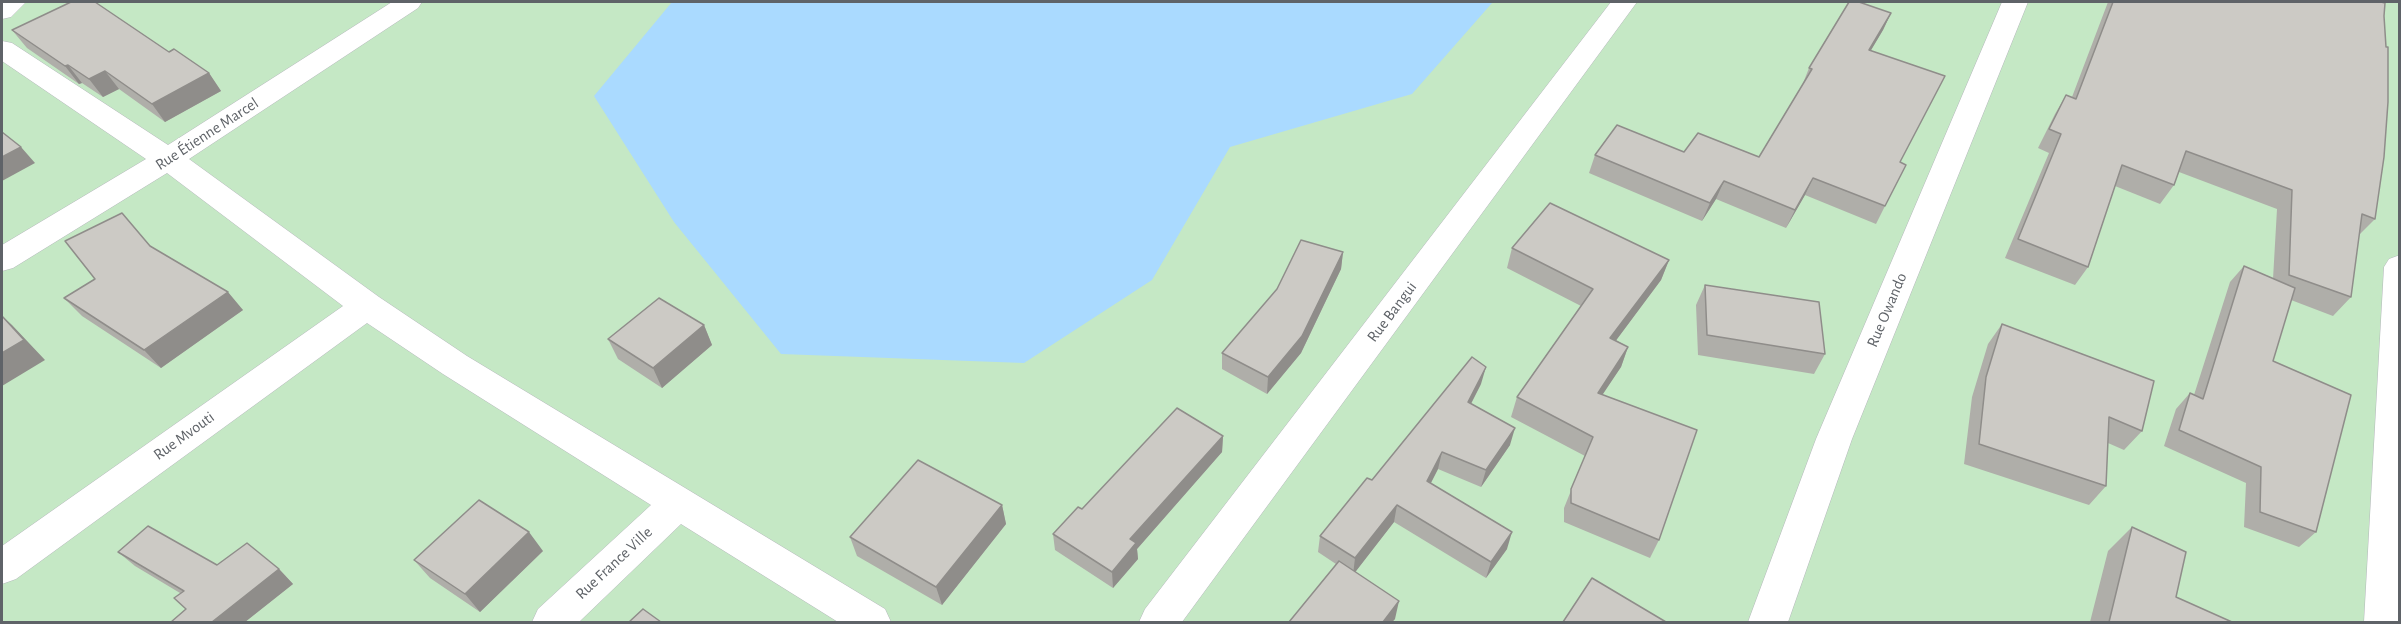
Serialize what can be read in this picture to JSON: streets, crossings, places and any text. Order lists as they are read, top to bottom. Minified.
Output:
{"streets":{"street":["Rue Étienne Marcel","Rue Owando","Rue Bangui","Rue Mvouti","Rue France Ville"]}}
